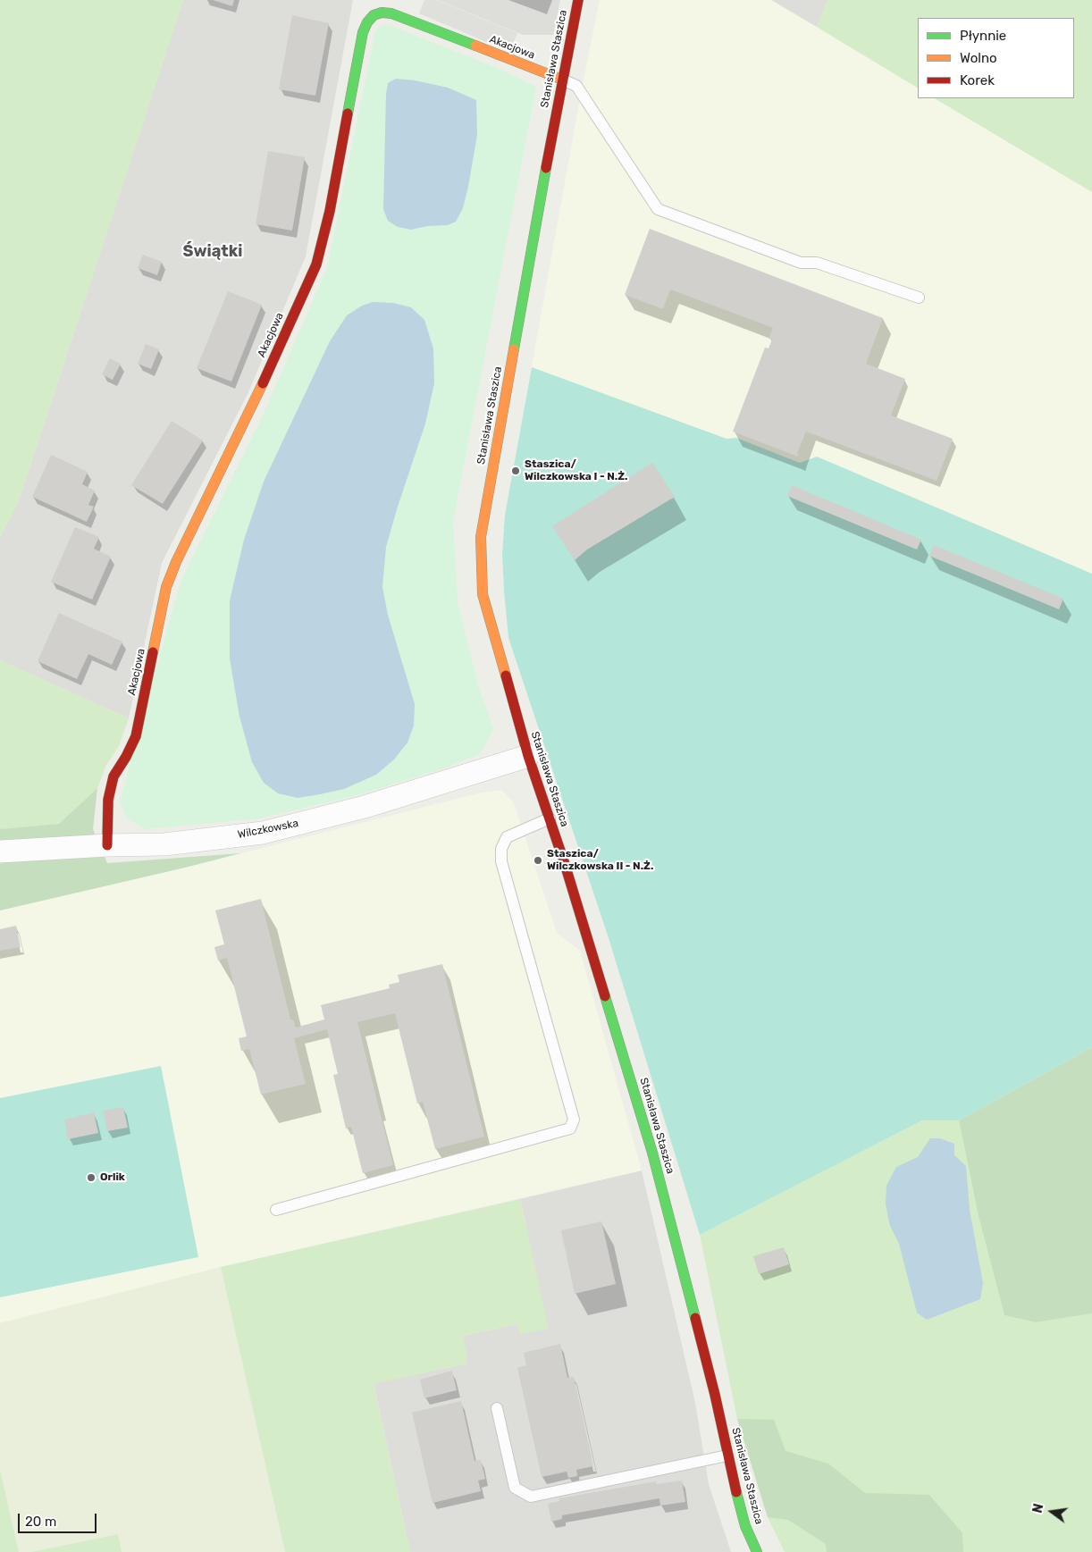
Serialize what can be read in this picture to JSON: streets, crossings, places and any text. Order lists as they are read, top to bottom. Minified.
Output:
{"streets":{"street":["Akacjowa","Stanisława Staszica","Wilczkowska"]},"crossings":[["Akacjowa","Stanisława Staszica"],["Akacjowa","Wilczkowska"],["Stanisława Staszica","Wilczkowska"]],"districts":["Świątki"],"places":["Staszica/ Wilczkowska I - N.Ż.","Staszica/ Wilczkowska II - N.Ż.","Orlik"],"legend":["Płynnie","Wolno","Korek"],"scale_bar":"20 m","north":"left"}
